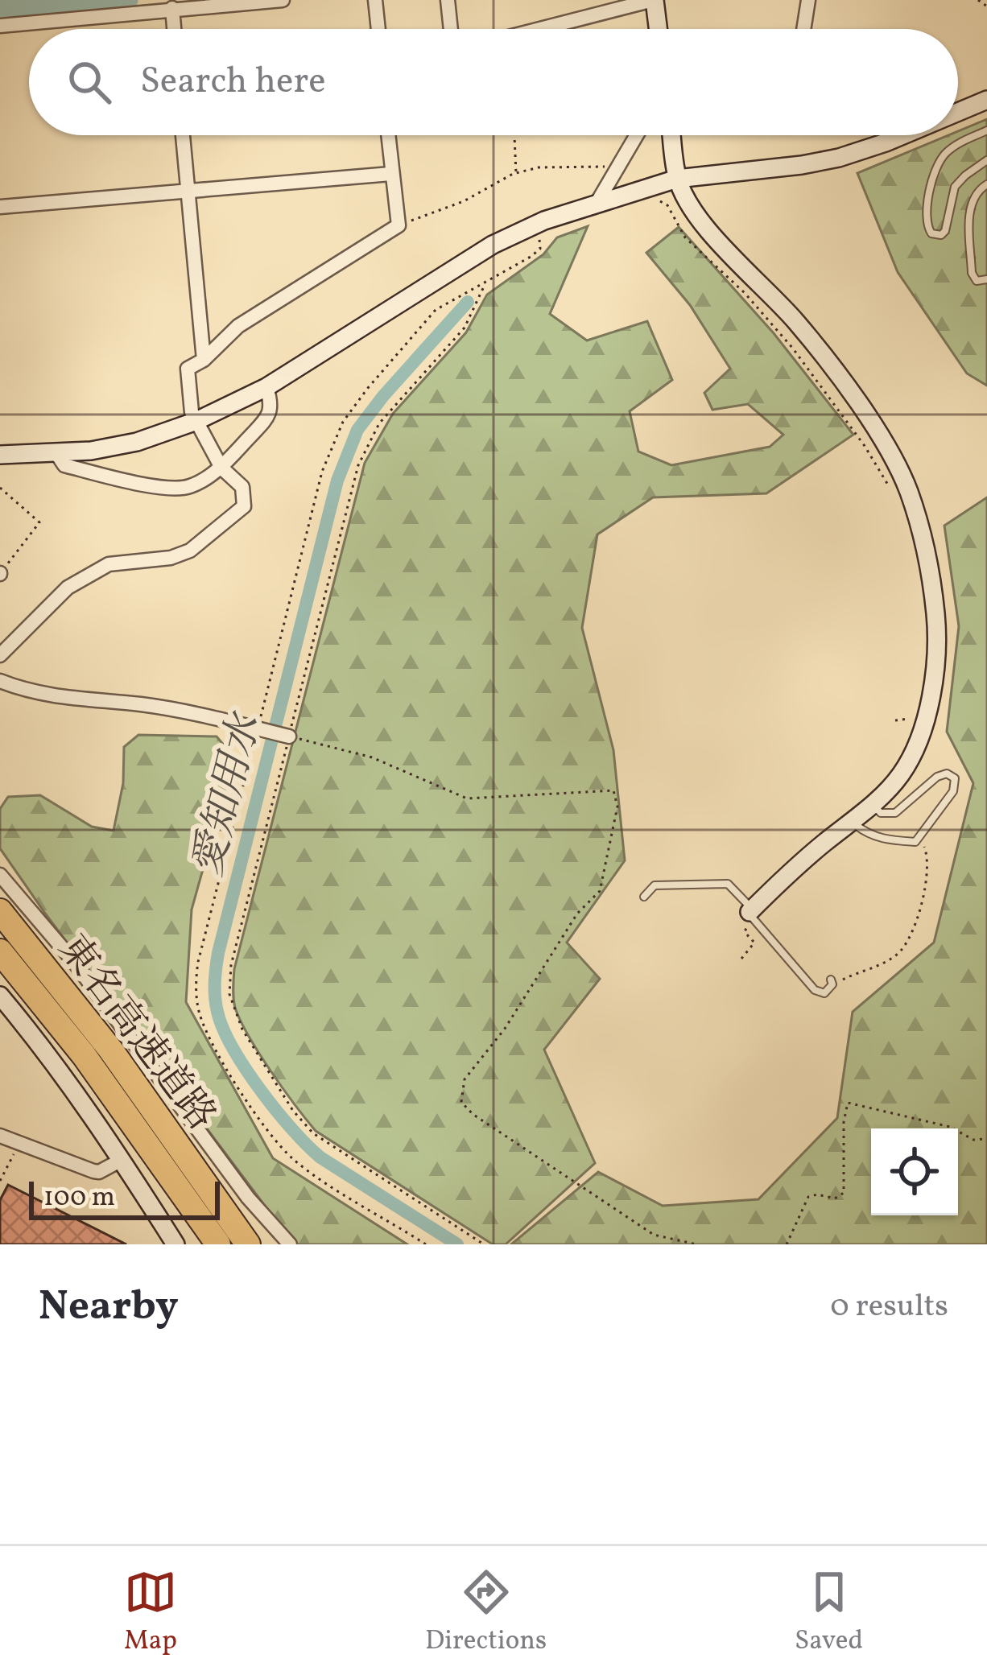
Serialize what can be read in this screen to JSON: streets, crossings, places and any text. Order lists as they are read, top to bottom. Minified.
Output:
{"streets":{"highway":["東名高速道路"]},"water":["愛知用水"],"scale_bar":"100 m","page":{"search":"Search here","scale":"100 m","heading":["Nearby","0 results"],"nav":["Map","Directions","Saved"]}}
